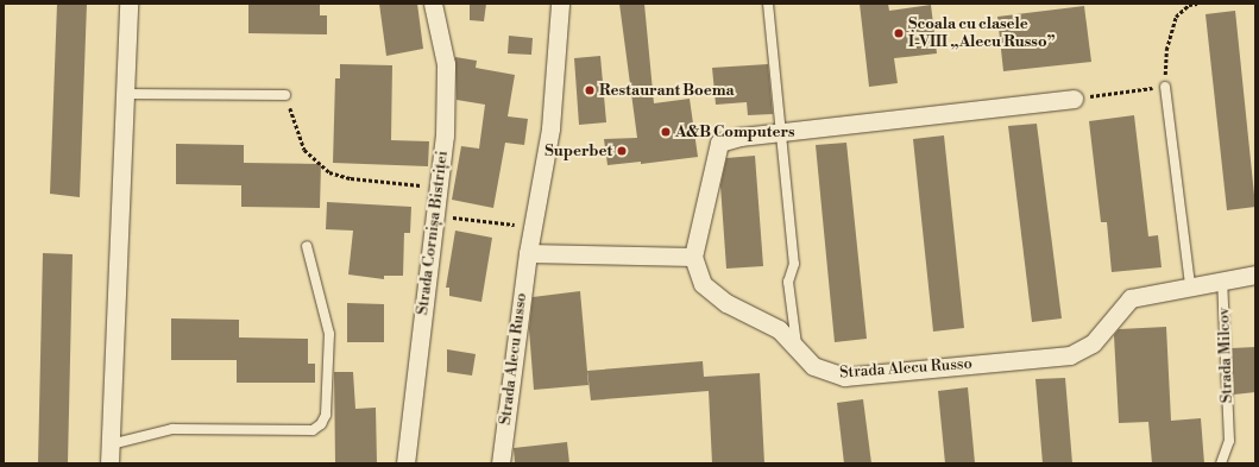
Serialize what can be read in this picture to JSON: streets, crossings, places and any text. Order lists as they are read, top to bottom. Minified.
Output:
{"streets":{"street":["Strada Cornișa Bistriței","Strada Alecu Russo"],"lane":["Strada Milcov"]},"crossings":[["Strada Milcov","Strada Alecu Russo"]],"places":["Școala cu clasele I-VIII „Alecu Russo”","Restaurant Boema","A&B Computers","Superbet"]}
